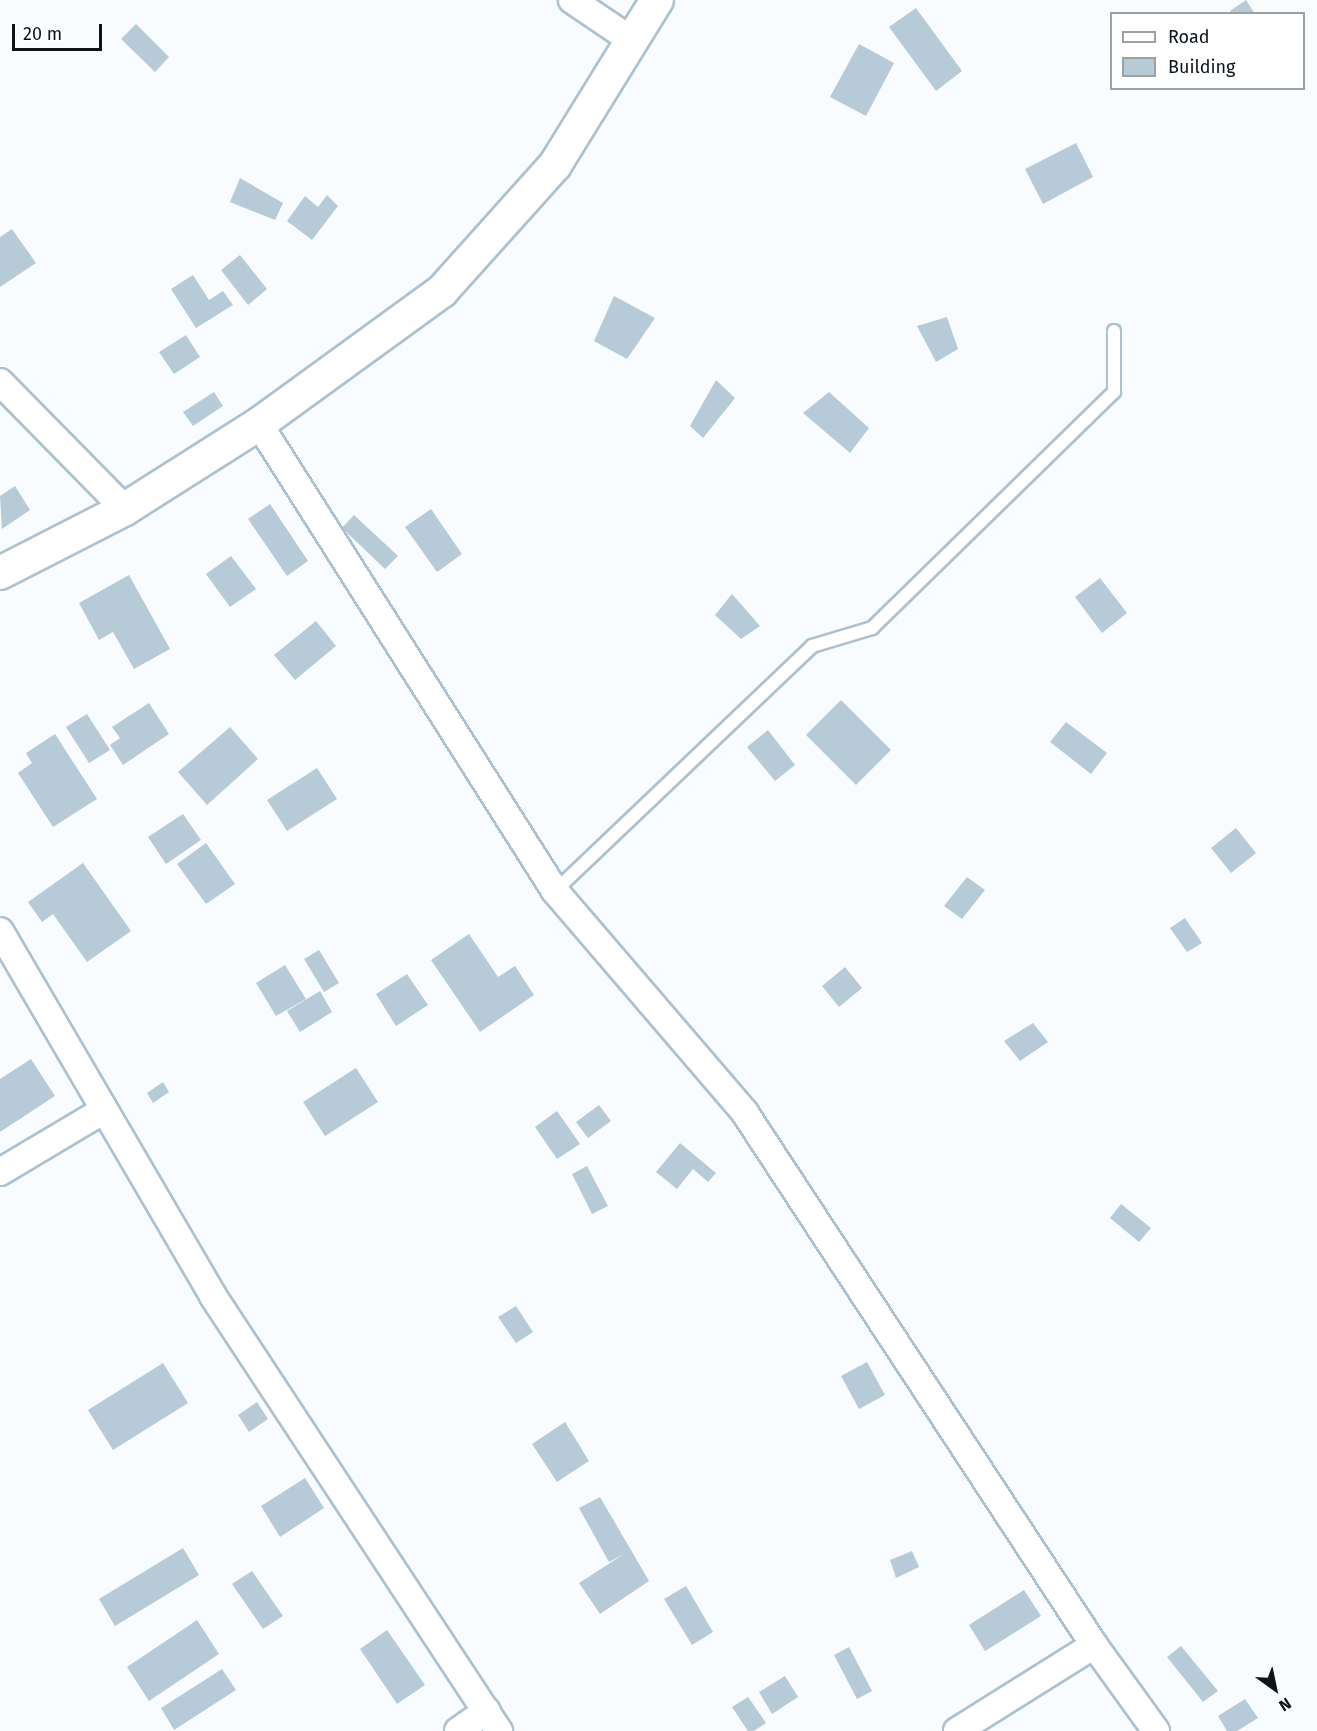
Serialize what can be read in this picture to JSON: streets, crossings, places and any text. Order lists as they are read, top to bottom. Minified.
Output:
{"legend":["Road","Building"],"scale_bar":"20 m","north":"bottom right"}
